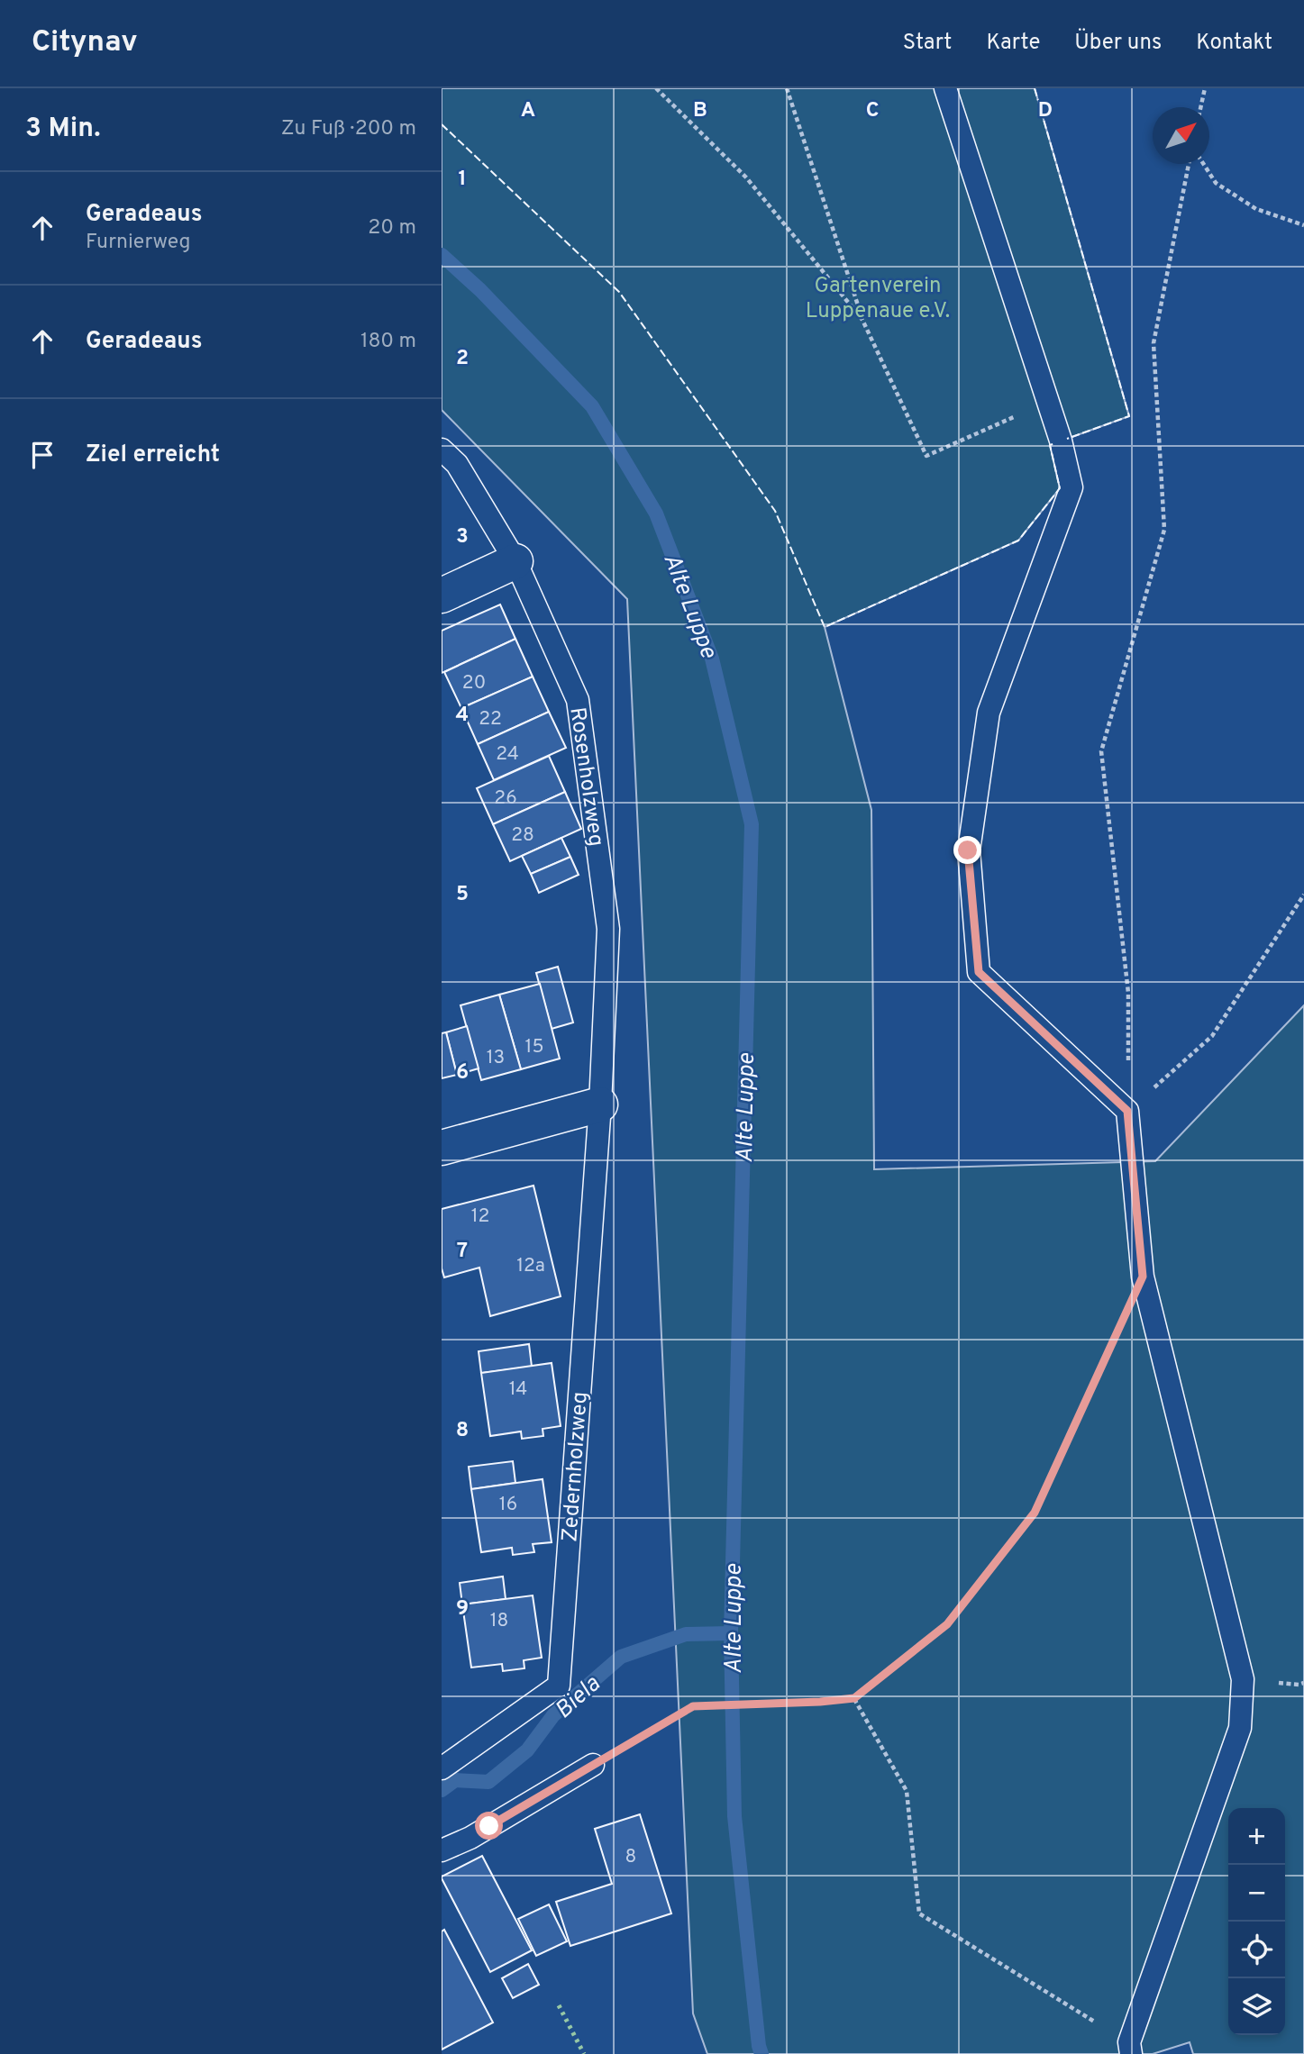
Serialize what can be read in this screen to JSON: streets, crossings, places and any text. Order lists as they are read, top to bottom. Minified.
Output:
{"streets":{"lane":["Rosenholzweg","Zedernholzweg"]},"crossings":[["Rosenholzweg","Zedernholzweg"]],"water":["Alte Luppe","Biela"],"parks":["Gartenverein Luppenaue e.V."],"house_numbers":["20","22","24","26","28","15","13","12","12a","14","16","18","8"],"north":"top right","page":{"header":"Citynav","nav":["Start","Karte","Über uns","Kontakt"],"heading":["3 Min.","Zu Fuß · 200 m"],"list":[["Geradeaus","Furnierweg","20 m"],["Geradeaus","180 m"],"Ziel erreicht"],"map_buttons":["+","−"]},"grid":{"columns":["A","B","C","D"],"rows":["1","2","3","4","5","6","7","8","9"]}}
